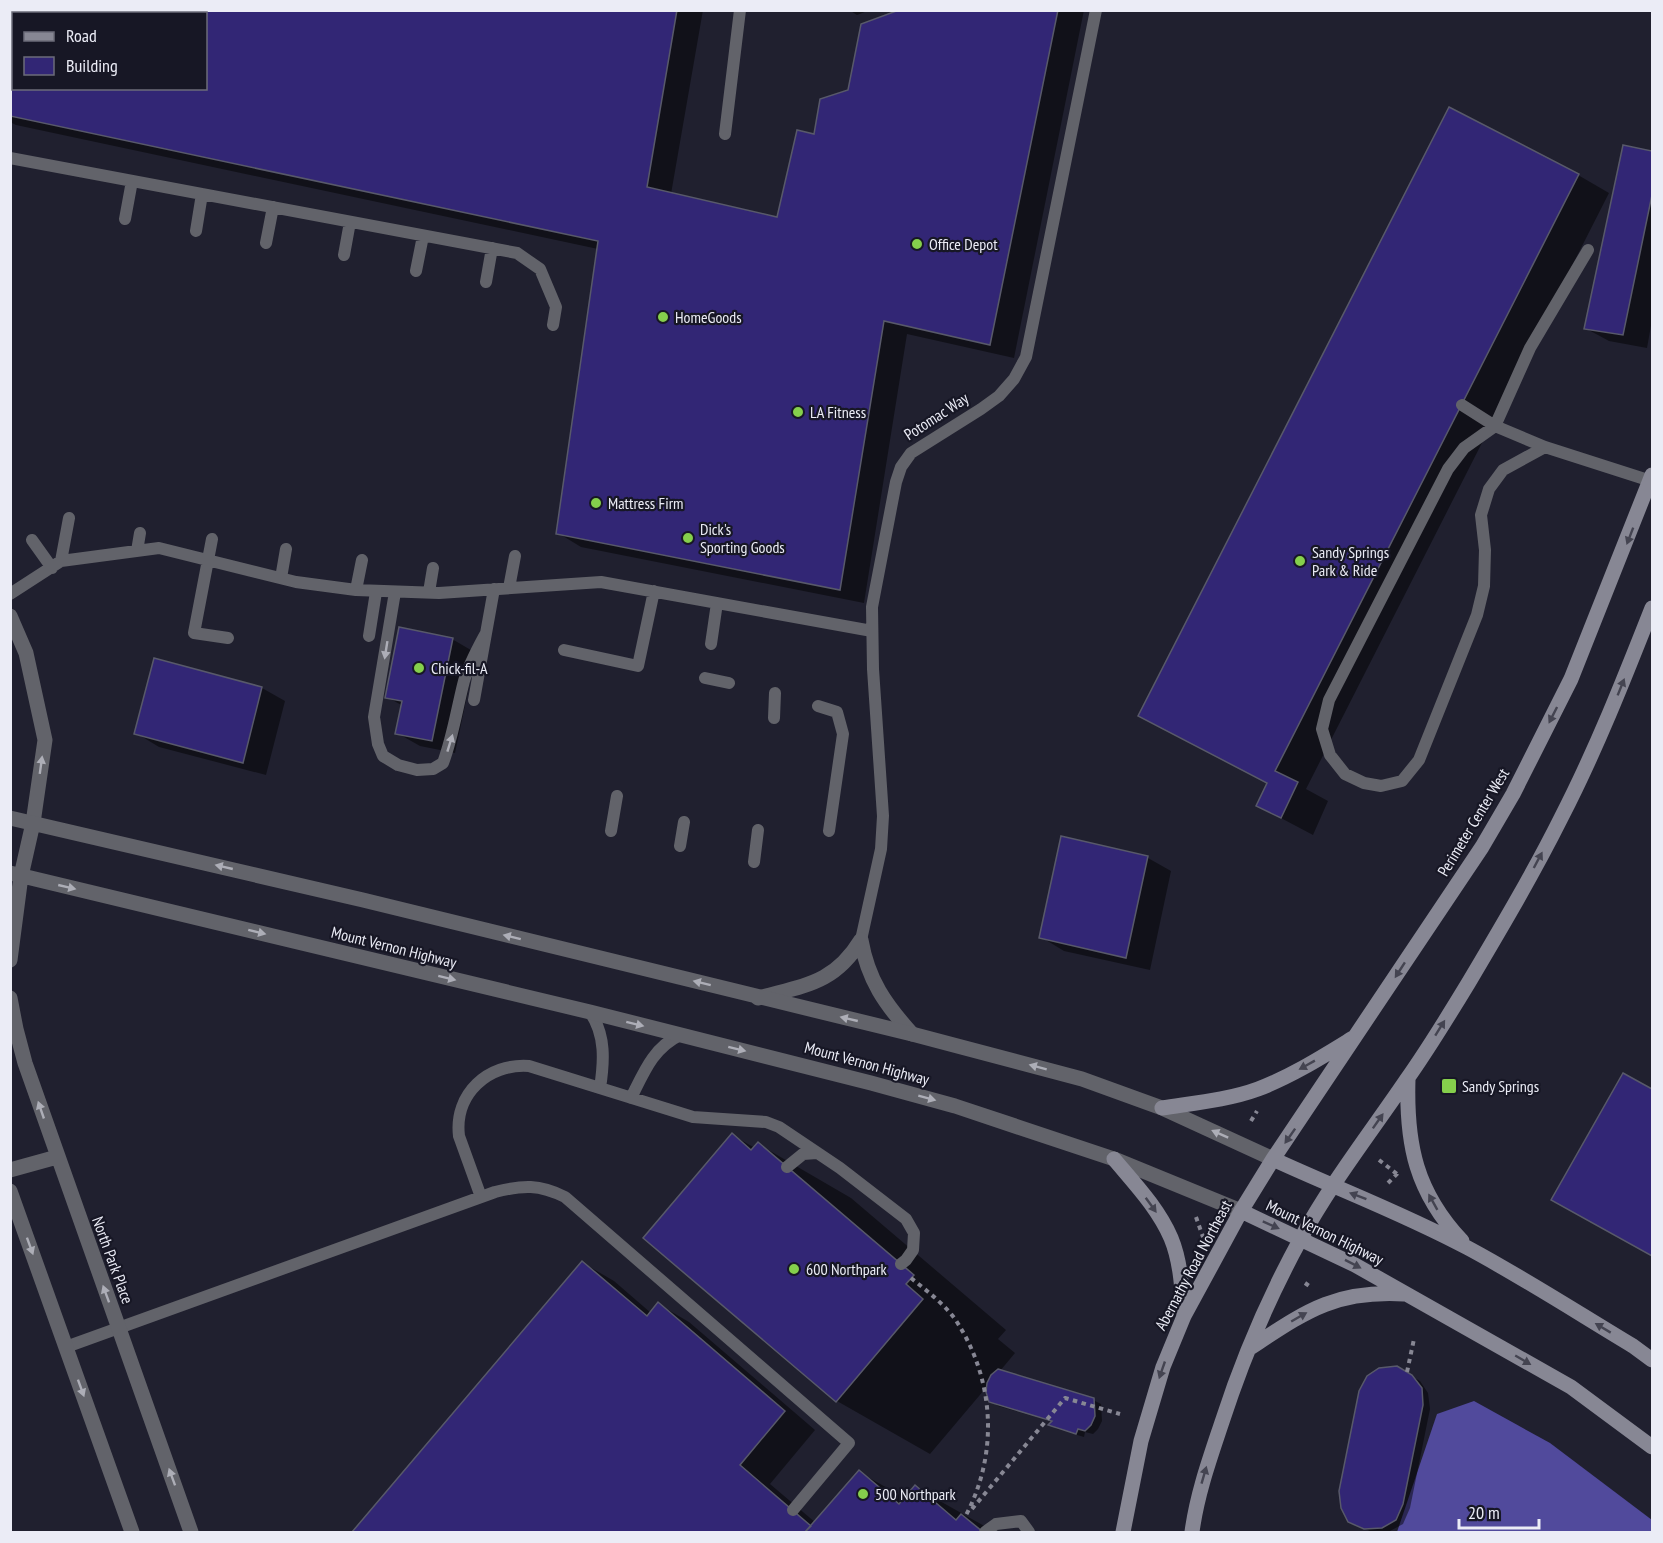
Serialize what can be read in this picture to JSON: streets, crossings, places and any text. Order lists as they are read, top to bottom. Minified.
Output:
{"streets":{"main road":["Perimeter Center West","Mount Vernon Highway","Abernathy Road Northeast"],"street":["Potomac Way","North Park Place"]},"crossings":[["Perimeter Center West","Abernathy Road Northeast"],["Mount Vernon Highway","Abernathy Road Northeast"]],"places":{"other":["Office Depot","HomeGoods","LA Fitness","Mattress Firm","Dick's Sporting Goods","Sandy Springs Park & Ride","Chick-fil-A","600 Northpark","500 Northpark"],"transit":["Sandy Springs"]},"legend":["Road","Building"],"scale_bar":"20 m"}
